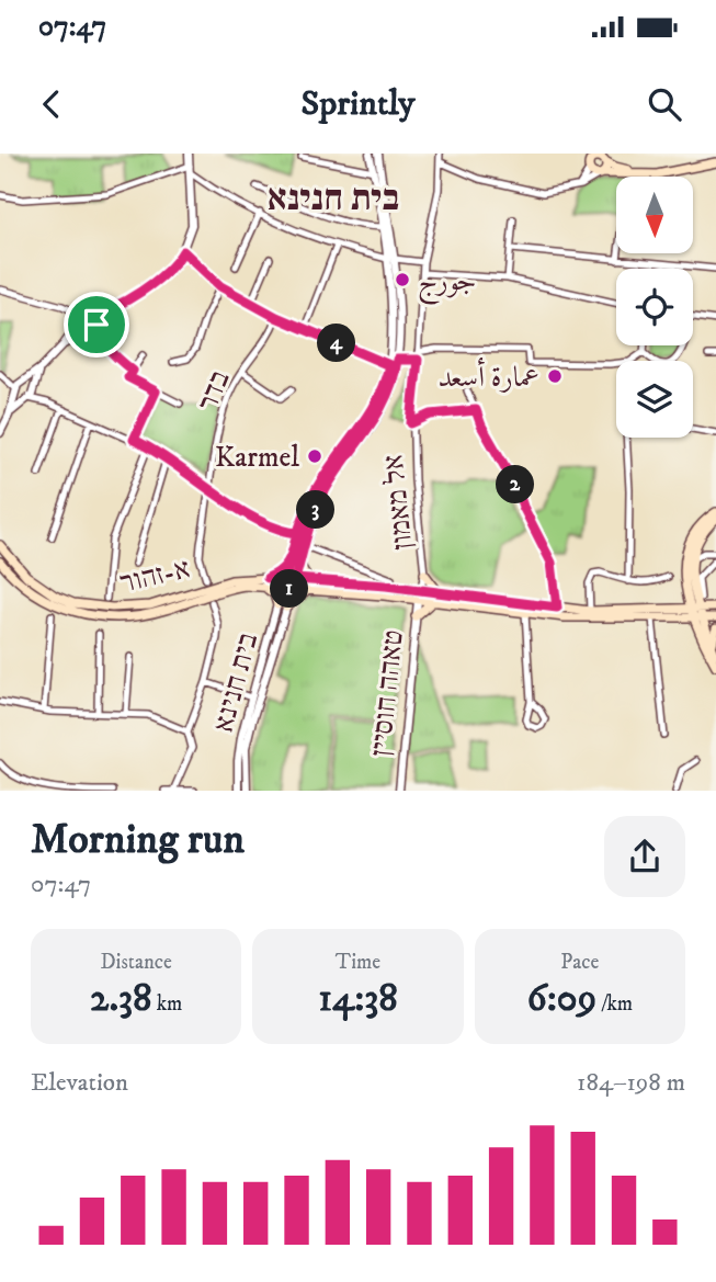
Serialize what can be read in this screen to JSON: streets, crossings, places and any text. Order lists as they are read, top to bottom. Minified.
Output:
{"streets":{"main road":["א-זהור"],"street":["בדר","אל מאמון","בית חנינא","טאהה חוסיין"]},"crossings":[["אל מאמון","טאהה חוסיין"],["א-זהור","בית חנינא"]],"districts":["בית חנינא"],"places":["جورج","عمارة أسعد","Karmel"],"north":"bottom","page":{"status":"07:47","header":"Sprintly","pins":["4","2","3","1"],"heading":["Morning run","07:47"],"stats":[["Distance","2.38 km"],["Time","14:38"],["Pace","6:09 /km"]],"chart":["Elevation","184–198 m"]}}
